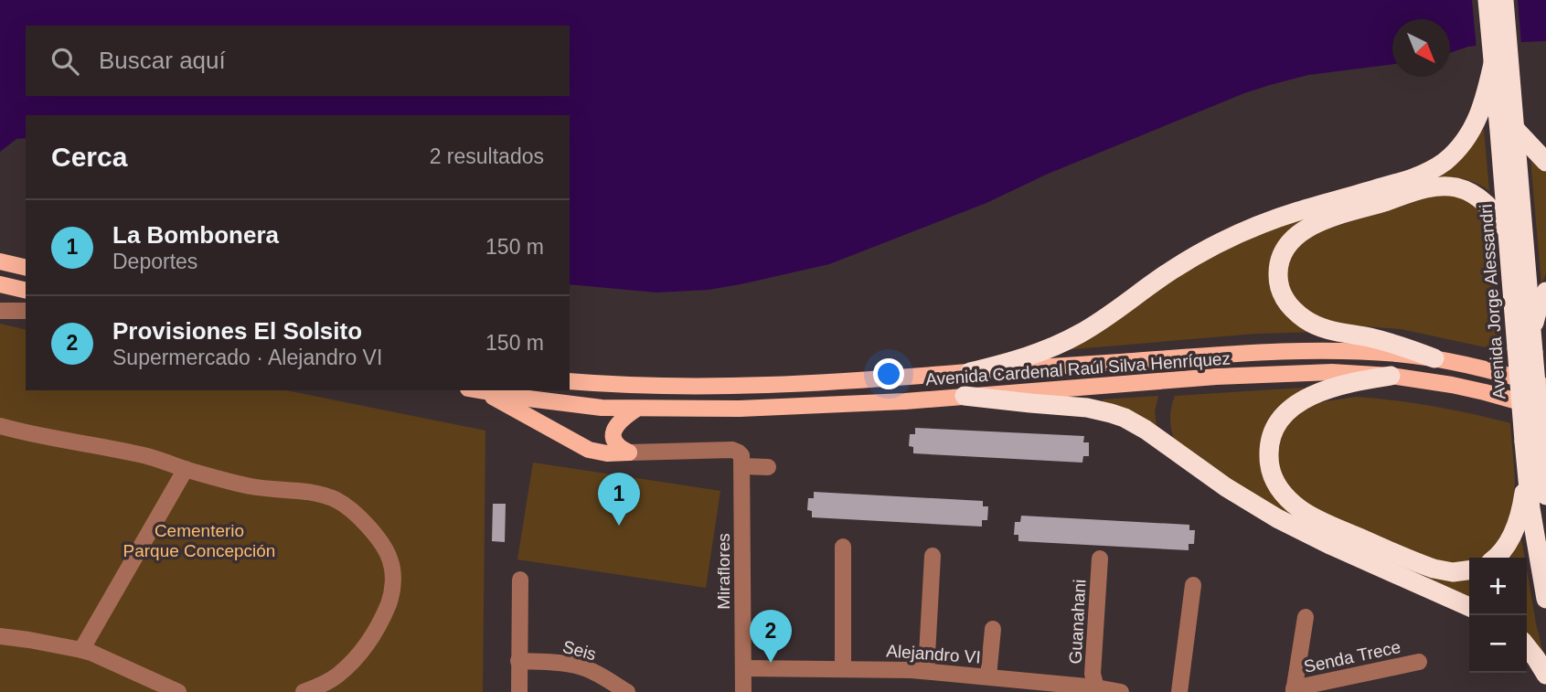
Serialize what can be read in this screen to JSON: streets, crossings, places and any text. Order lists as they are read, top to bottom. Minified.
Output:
{"streets":{"highway":["Avenida Jorge Alessandri"],"main road":["Avenida Cardenal Raúl Silva Henríquez"],"street":["Miraflores","Guanahani","Seis","Alejandro VI","Senda Trece"]},"crossings":[["Miraflores","Alejandro VI"],["Guanahani","Alejandro VI"]],"parks":["Cementerio Parque Concepción"],"north":"bottom right","page":{"search":"Buscar aquí","heading":["Cerca","2 resultados"],"list":[{"mark":"1","name":"La Bombonera","note":"Deportes","value":"150 m"},{"mark":"2","name":"Provisiones El Solsito","note":"Supermercado · Alejandro VI","value":"150 m"}],"pins":["1","2"],"map_buttons":["+","−"]}}
